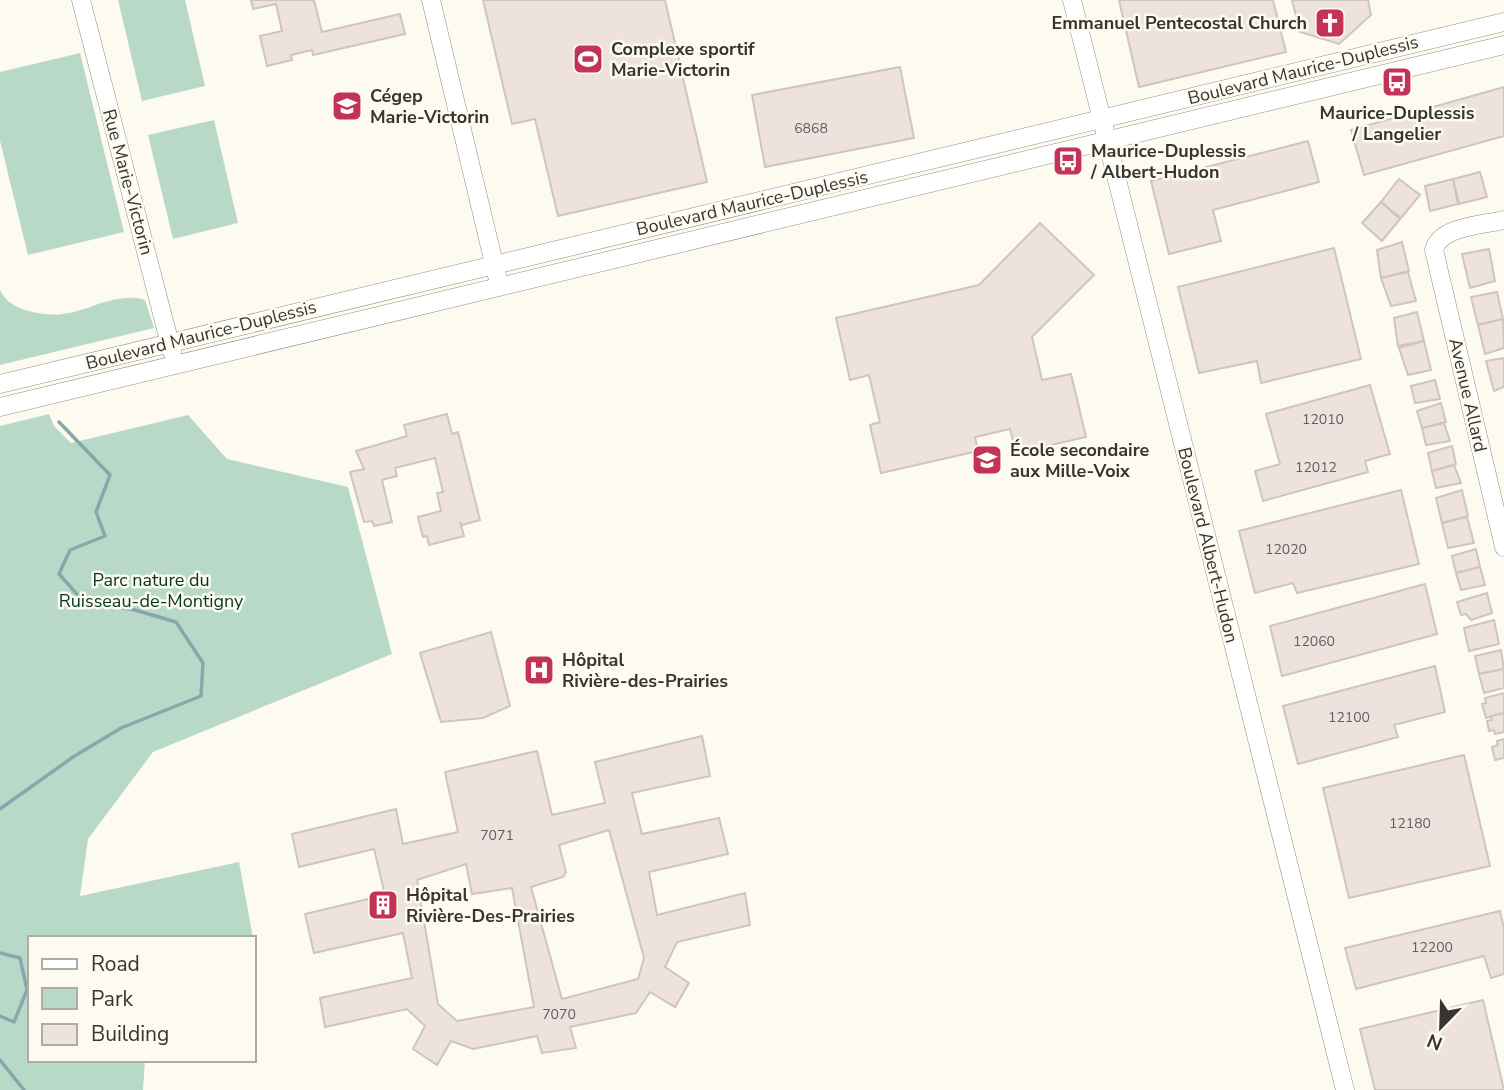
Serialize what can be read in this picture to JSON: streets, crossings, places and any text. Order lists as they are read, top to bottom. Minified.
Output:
{"streets":{"street":["Boulevard Maurice-Duplessis","Rue Marie-Victorin","Avenue Allard","Boulevard Albert-Hudon"]},"crossings":[["Boulevard Maurice-Duplessis","Rue Marie-Victorin"],["Boulevard Maurice-Duplessis","Boulevard Albert-Hudon"]],"parks":["Parc nature du Ruisseau-de-Montigny"],"places":{"church":["Emmanuel Pentecostal Church"],"sports":["Complexe sportif Marie-Victorin"],"bus stop":["Maurice-Duplessis / Langelier","Maurice-Duplessis / Albert-Hudon"],"school or university":["Cégep Marie-Victorin","École secondaire aux Mille-Voix"],"hospital":["Hôpital Rivière-des-Prairies"],"building":["Hôpital Rivière-Des-Prairies"]},"house_numbers":["6868","12010","12012","12020","12060","12100","12180","7071","12200","7070"],"legend":["Road","Park","Building"],"north":"bottom left"}
